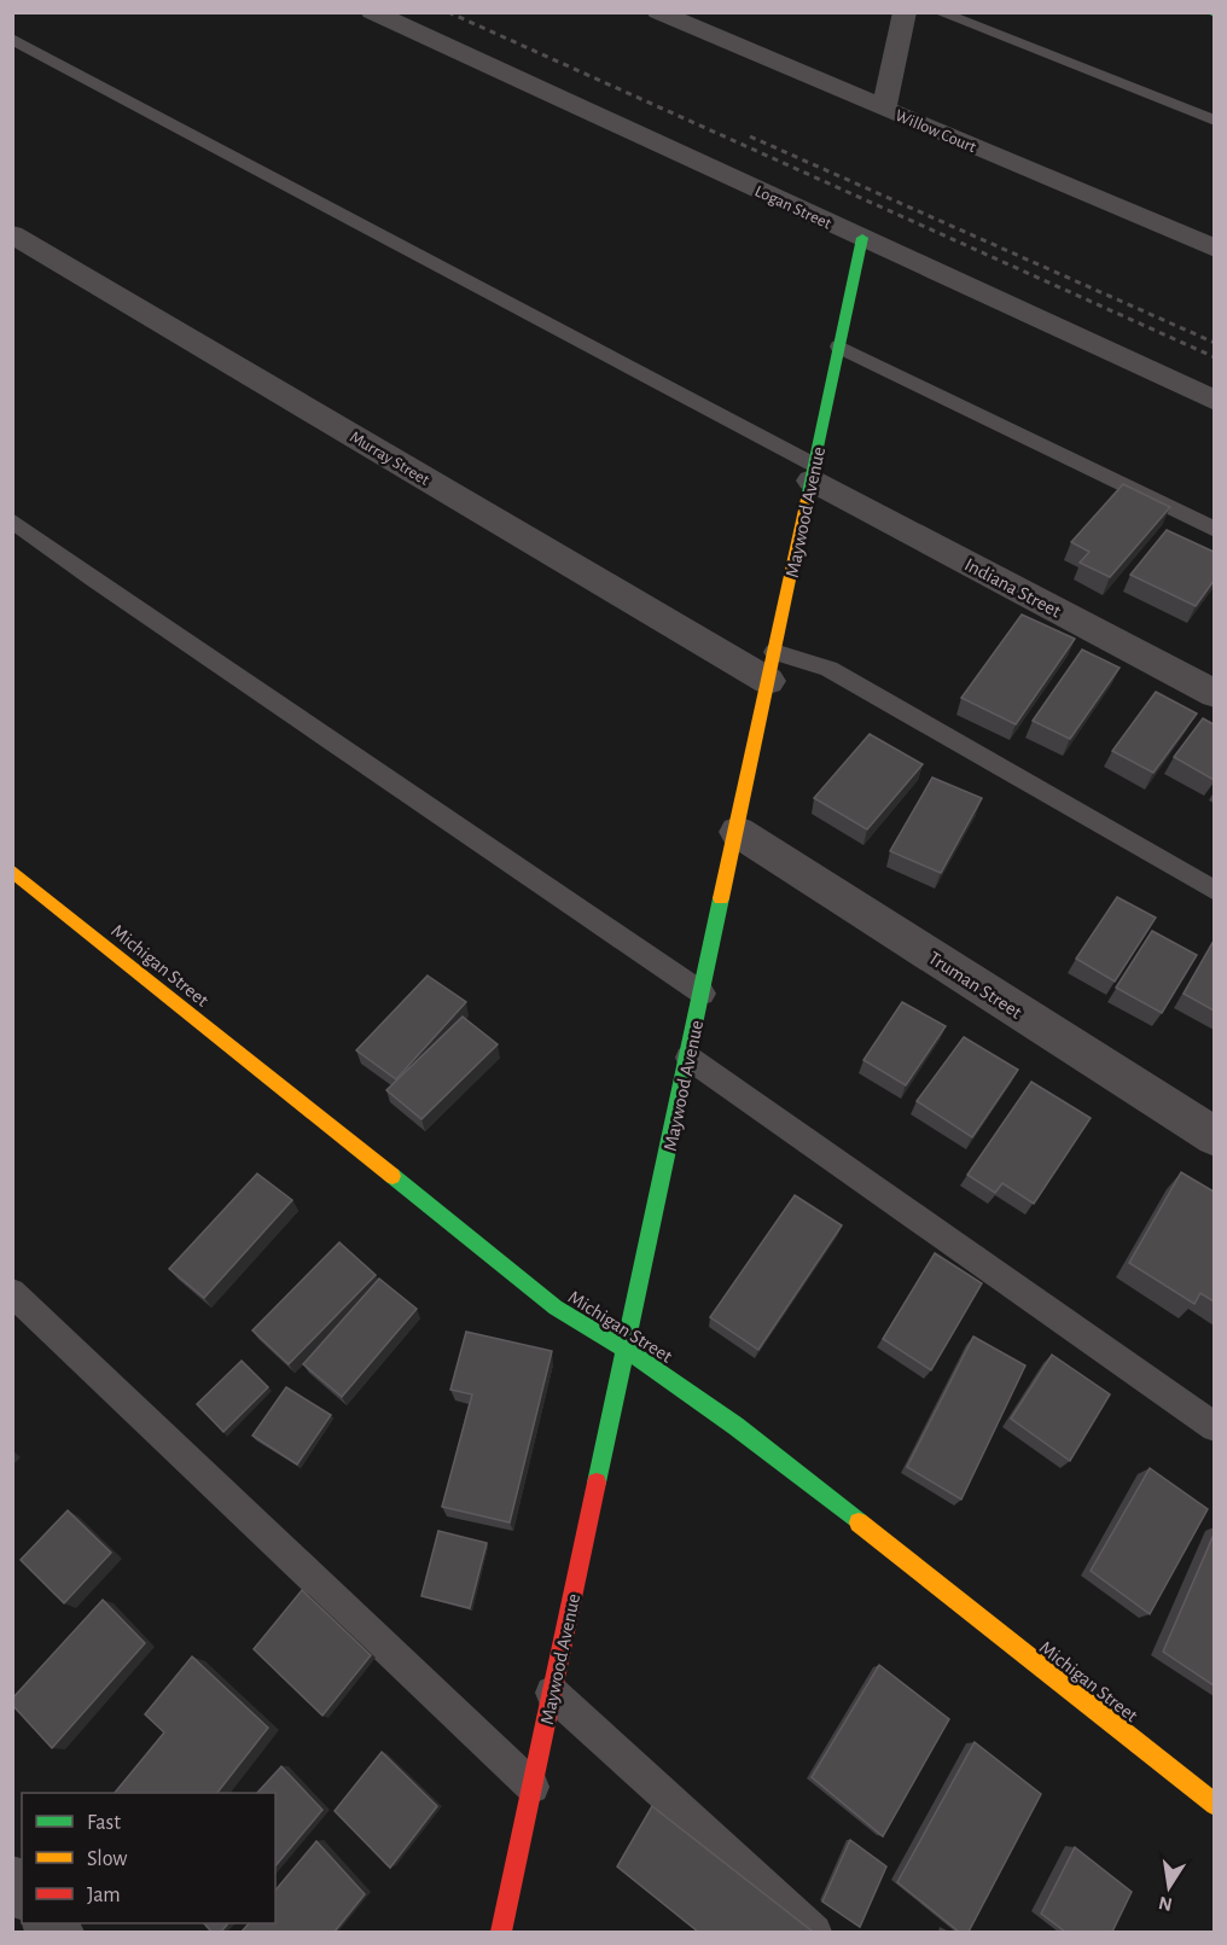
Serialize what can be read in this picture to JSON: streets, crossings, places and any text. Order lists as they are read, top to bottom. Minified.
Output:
{"streets":{"street":["Willow Court","Logan Street","Murray Street","Maywood Avenue","Indiana Street","Michigan Street","Truman Street"]},"crossings":[["Logan Street","Maywood Avenue"],["Murray Street","Maywood Avenue"],["Maywood Avenue","Indiana Street"],["Maywood Avenue","Michigan Street"],["Maywood Avenue","Truman Street"]],"legend":["Fast","Slow","Jam"],"north":"bottom"}
